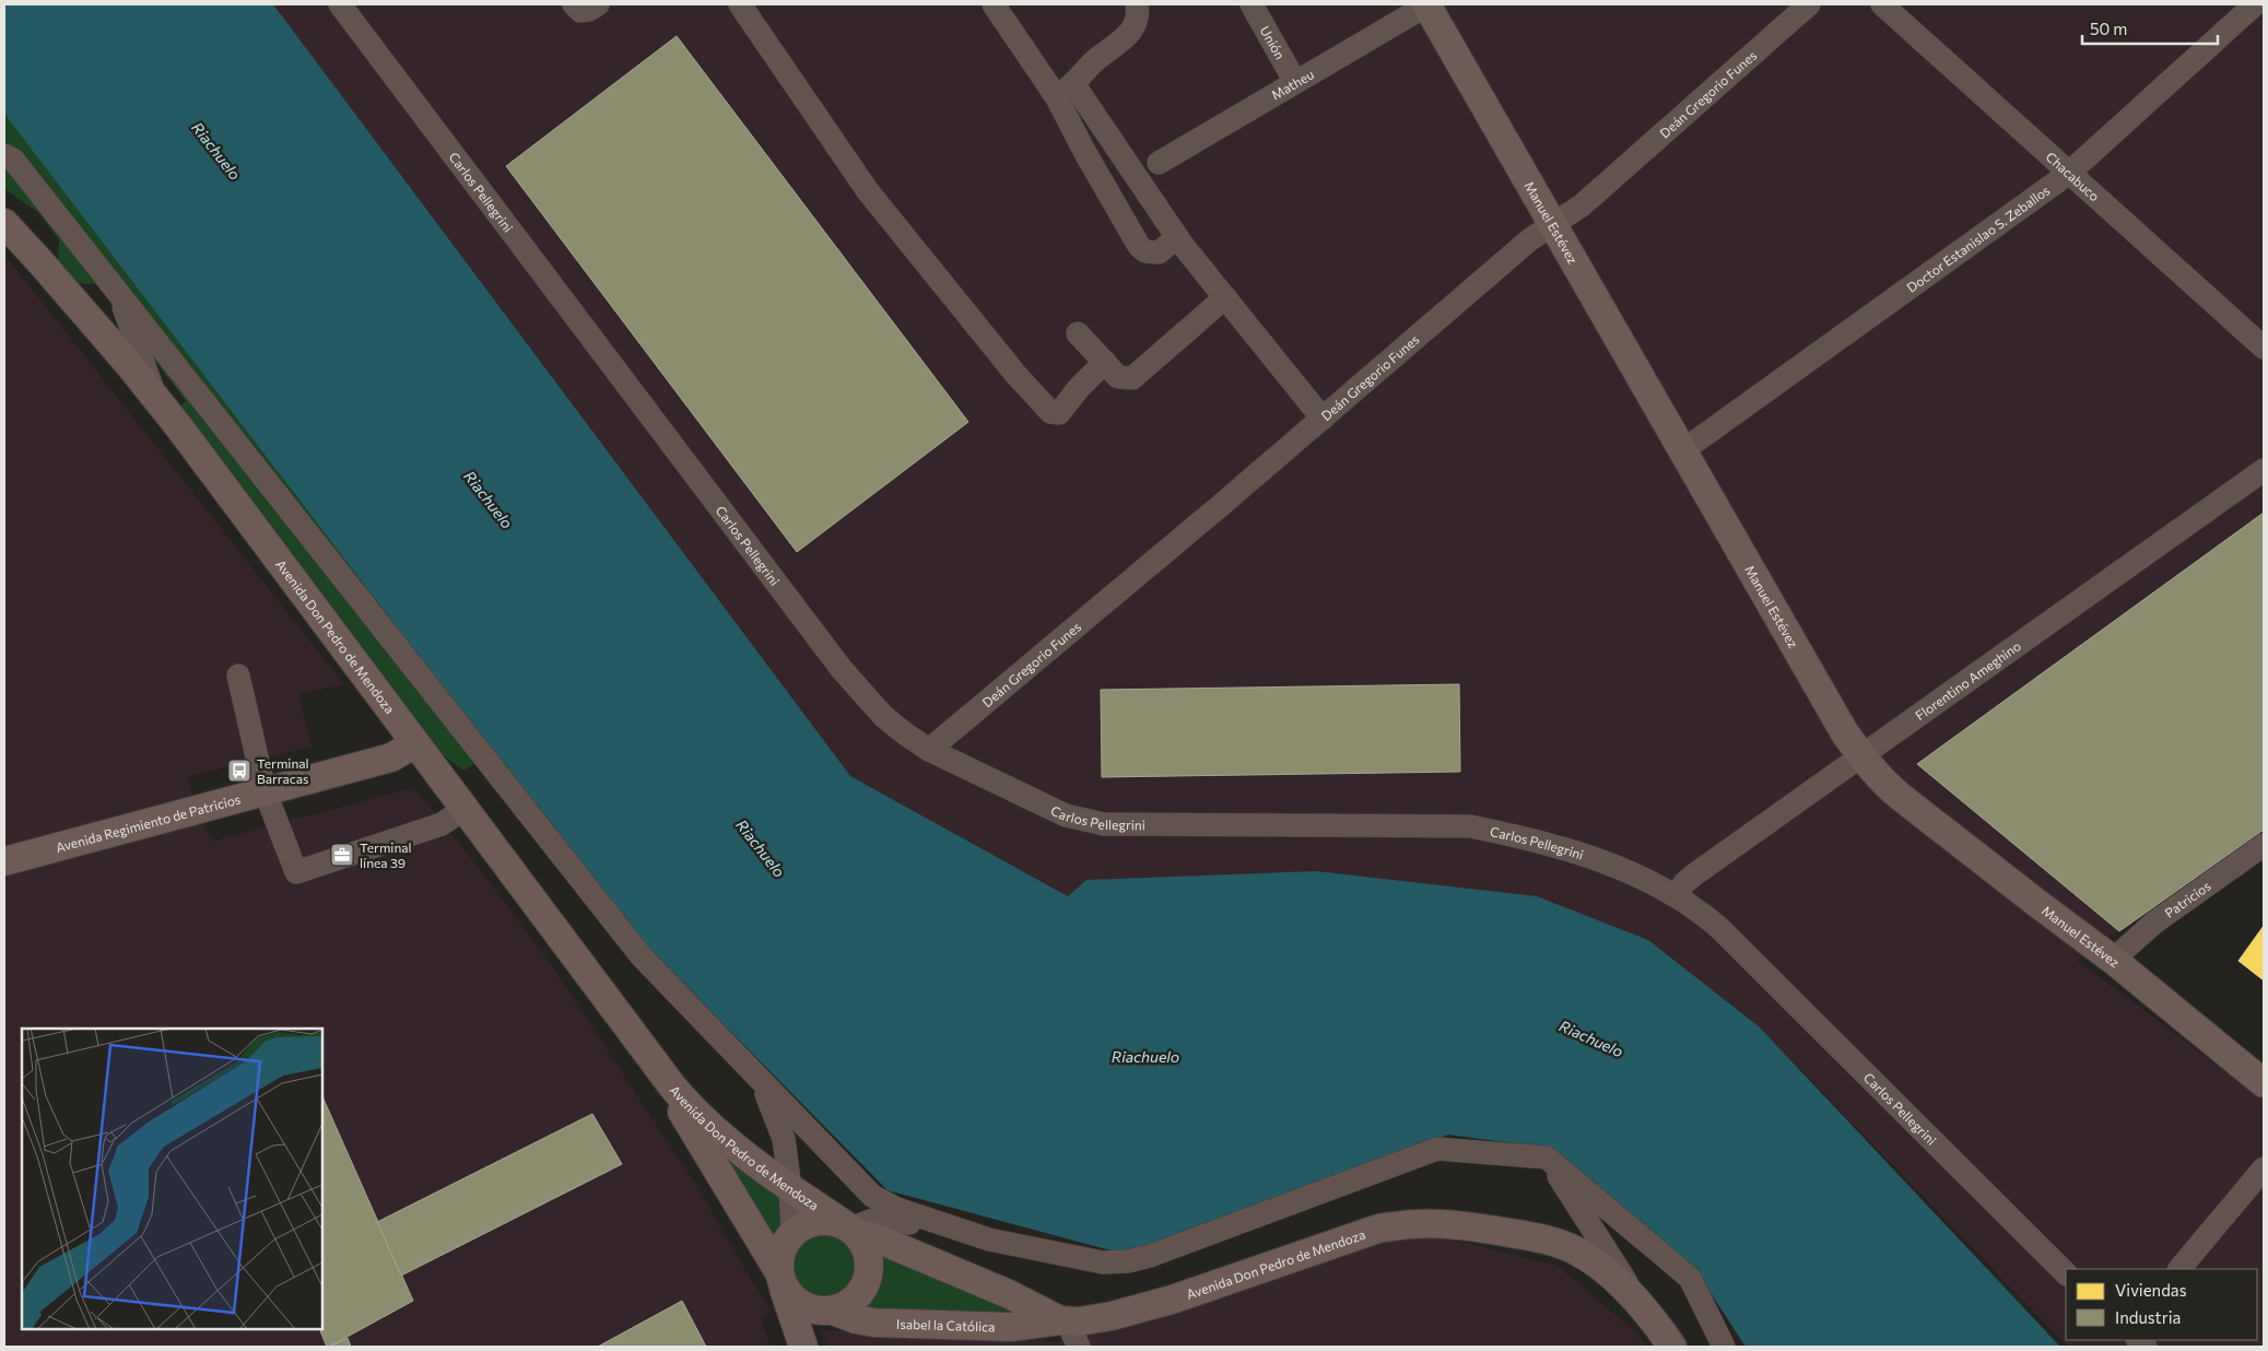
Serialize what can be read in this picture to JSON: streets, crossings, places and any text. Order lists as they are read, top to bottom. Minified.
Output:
{"streets":{"main road":["Manuel Estévez","Avenida Don Pedro de Mendoza","Avenida Regimiento de Patricios","Isabel la Católica"],"street":["Unión","Matheu","Deán Gregorio Funes","Chacabuco","Carlos Pellegrini","Doctor Estanislao S. Zeballos","Florentino Ameghino","Patricios"]},"crossings":[["Unión","Matheu"],["Matheu","Manuel Estévez"],["Deán Gregorio Funes","Carlos Pellegrini"],["Deán Gregorio Funes","Manuel Estévez"],["Chacabuco","Doctor Estanislao S. Zeballos"],["Carlos Pellegrini","Florentino Ameghino"],["Manuel Estévez","Doctor Estanislao S. Zeballos"],["Manuel Estévez","Florentino Ameghino"],["Manuel Estévez","Patricios"],["Avenida Don Pedro de Mendoza","Avenida Regimiento de Patricios"],["Avenida Don Pedro de Mendoza","Isabel la Católica"]],"water":["Riachuelo"],"places":{"bus stop":["Terminal Barracas"],"office":["Terminal línea 39"]},"legend":["Viviendas","Industria"],"scale_bar":"50 m"}
